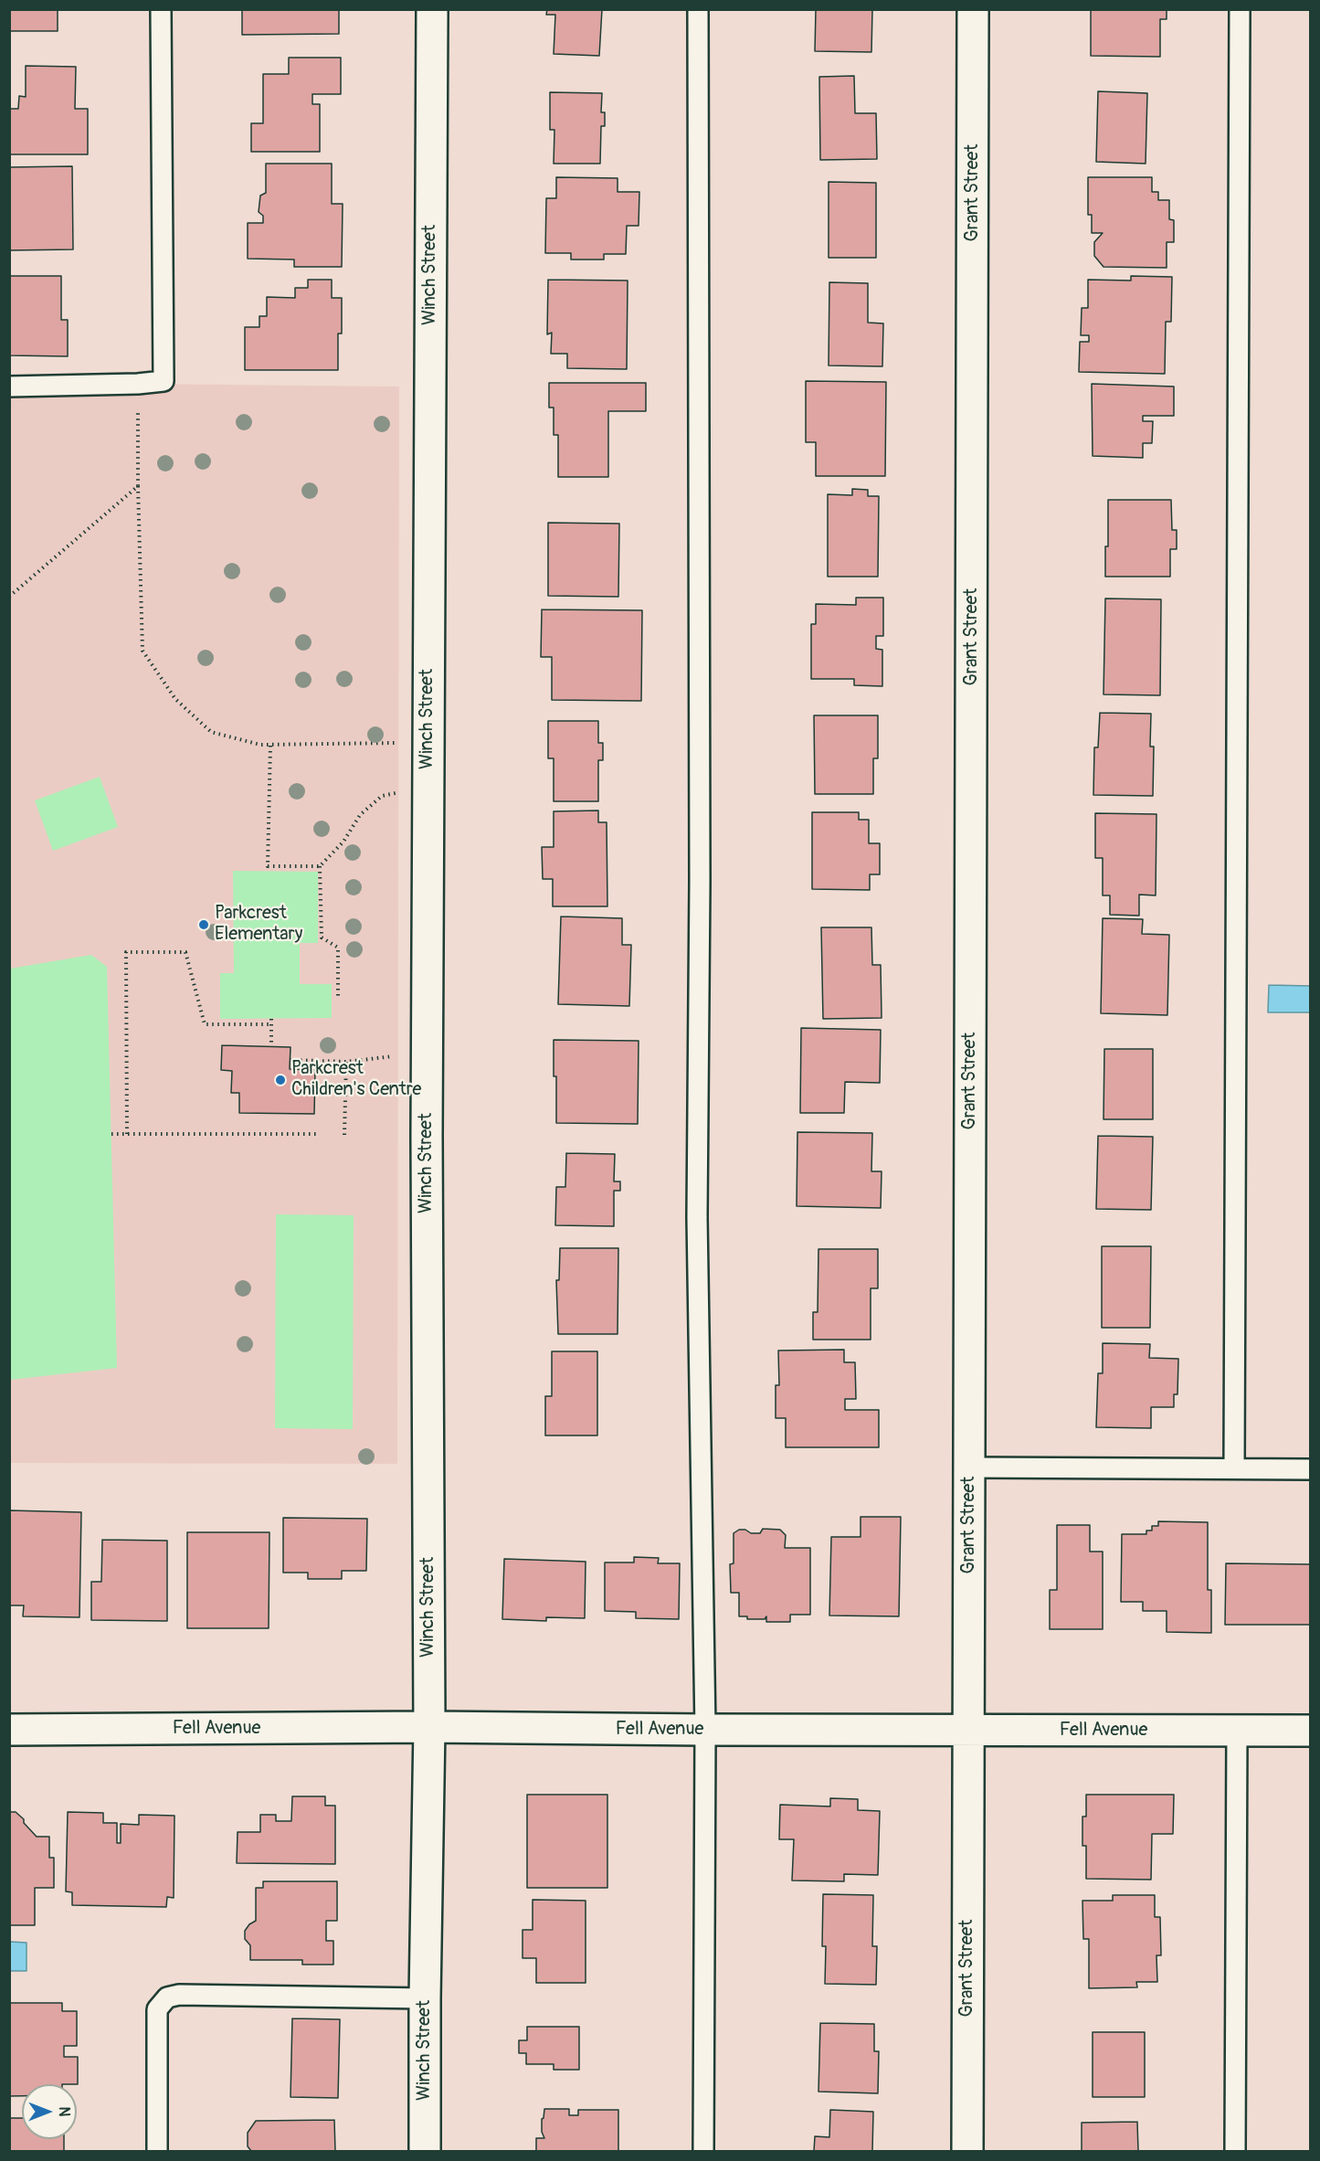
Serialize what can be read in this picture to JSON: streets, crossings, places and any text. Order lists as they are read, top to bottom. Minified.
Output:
{"streets":{"street":["Grant Street","Winch Street","Fell Avenue"]},"crossings":[["Grant Street","Fell Avenue"],["Winch Street","Fell Avenue"]],"places":["Parkcrest Elementary","Parkcrest Children's Centre"],"north":"right"}
